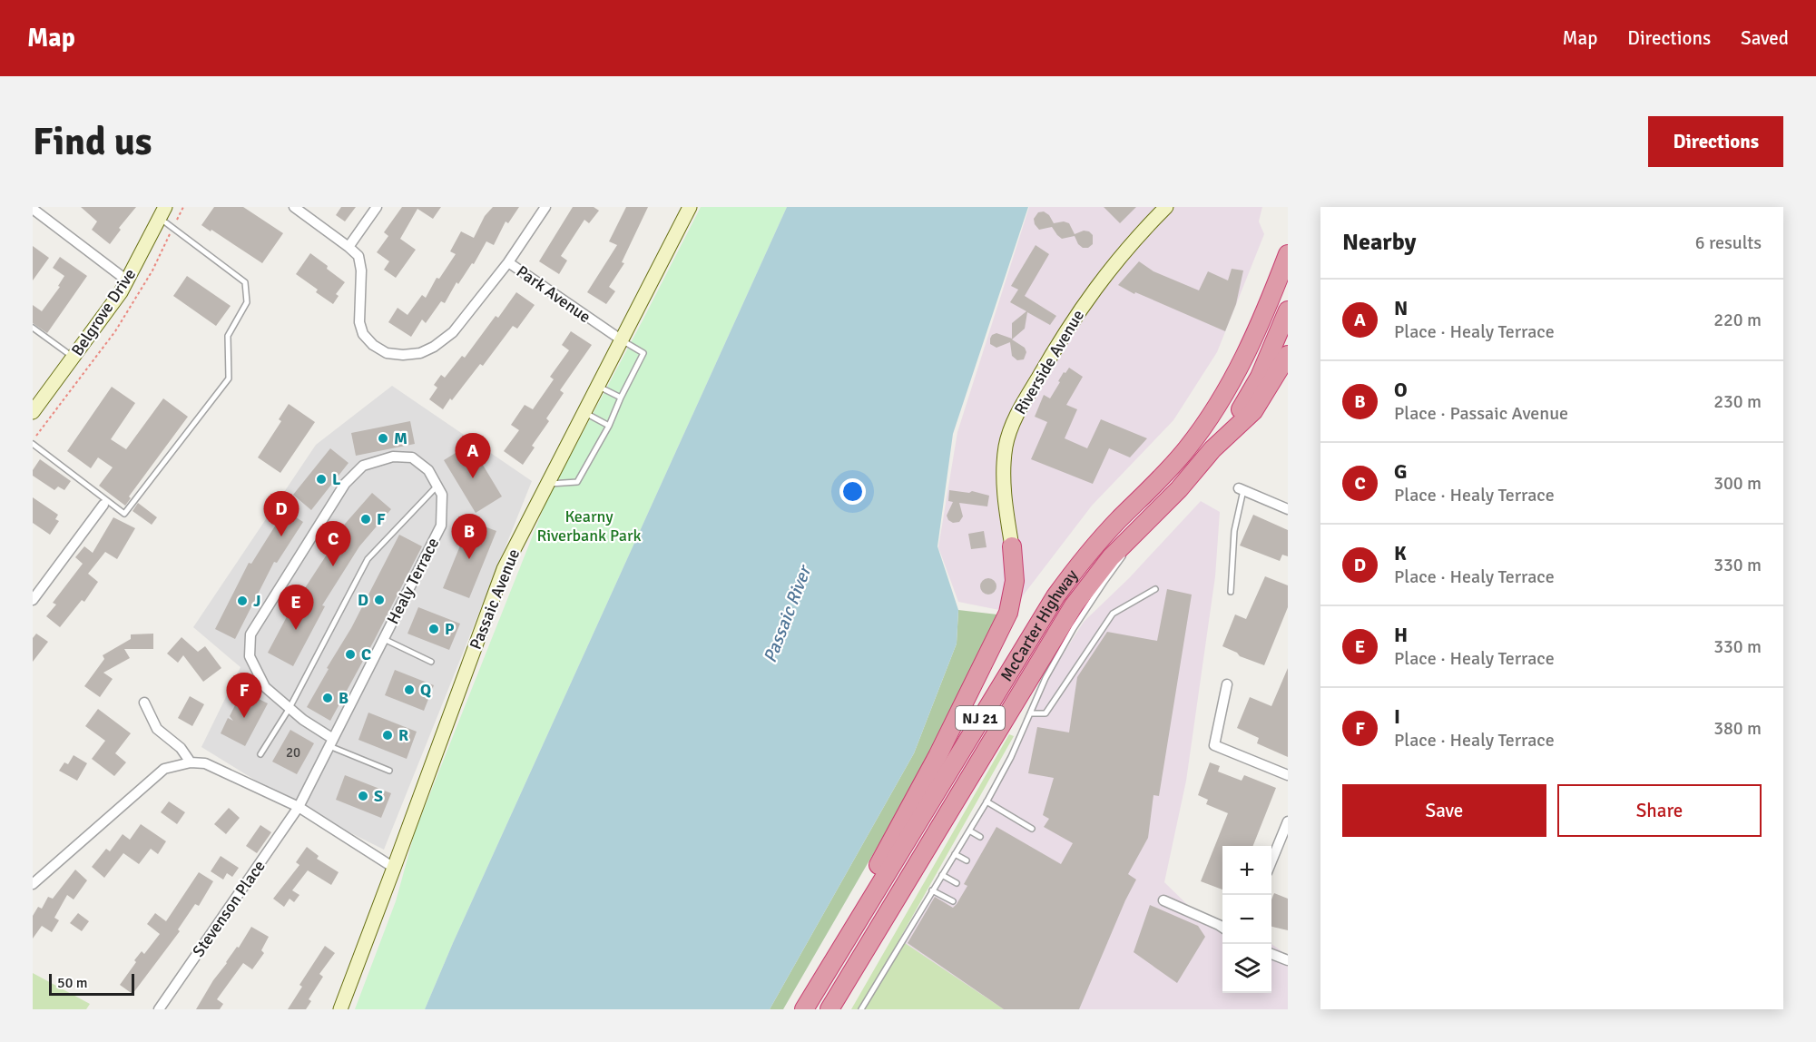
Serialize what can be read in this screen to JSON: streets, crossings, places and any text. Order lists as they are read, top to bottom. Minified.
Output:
{"streets":{"highway":["McCarter Highway","NJ 21"],"main road":["Belgrove Drive","Riverside Avenue","Passaic Avenue"],"street":["Park Avenue","Healy Terrace","Stevenson Place"]},"crossings":[["Park Avenue","Passaic Avenue"],["Healy Terrace","Stevenson Place"]],"water":["Passaic River"],"parks":["Kearny Riverbank Park"],"places":["M","L","F","D","J","P","C","Q","B","R","S"],"house_numbers":["20"],"scale_bar":"50 m","page":{"header":"Map","nav":["Map","Directions","Saved"],"buttons":["Directions",["Save","Share"]],"title":"Find us","heading":["Nearby","6 results"],"list":[{"mark":"A","name":"N","note":"Place · Healy Terrace","value":"220 m"},{"mark":"B","name":"O","note":"Place · Passaic Avenue","value":"230 m"},{"mark":"C","name":"G","note":"Place · Healy Terrace","value":"300 m"},{"mark":"D","name":"K","note":"Place · Healy Terrace","value":"330 m"},{"mark":"E","name":"H","note":"Place · Healy Terrace","value":"330 m"},{"mark":"F","name":"I","note":"Place · Healy Terrace","value":"380 m"}],"pins":["A","D","B","C","E","F"],"map_buttons":["+","−"],"scale":"50 m"}}
